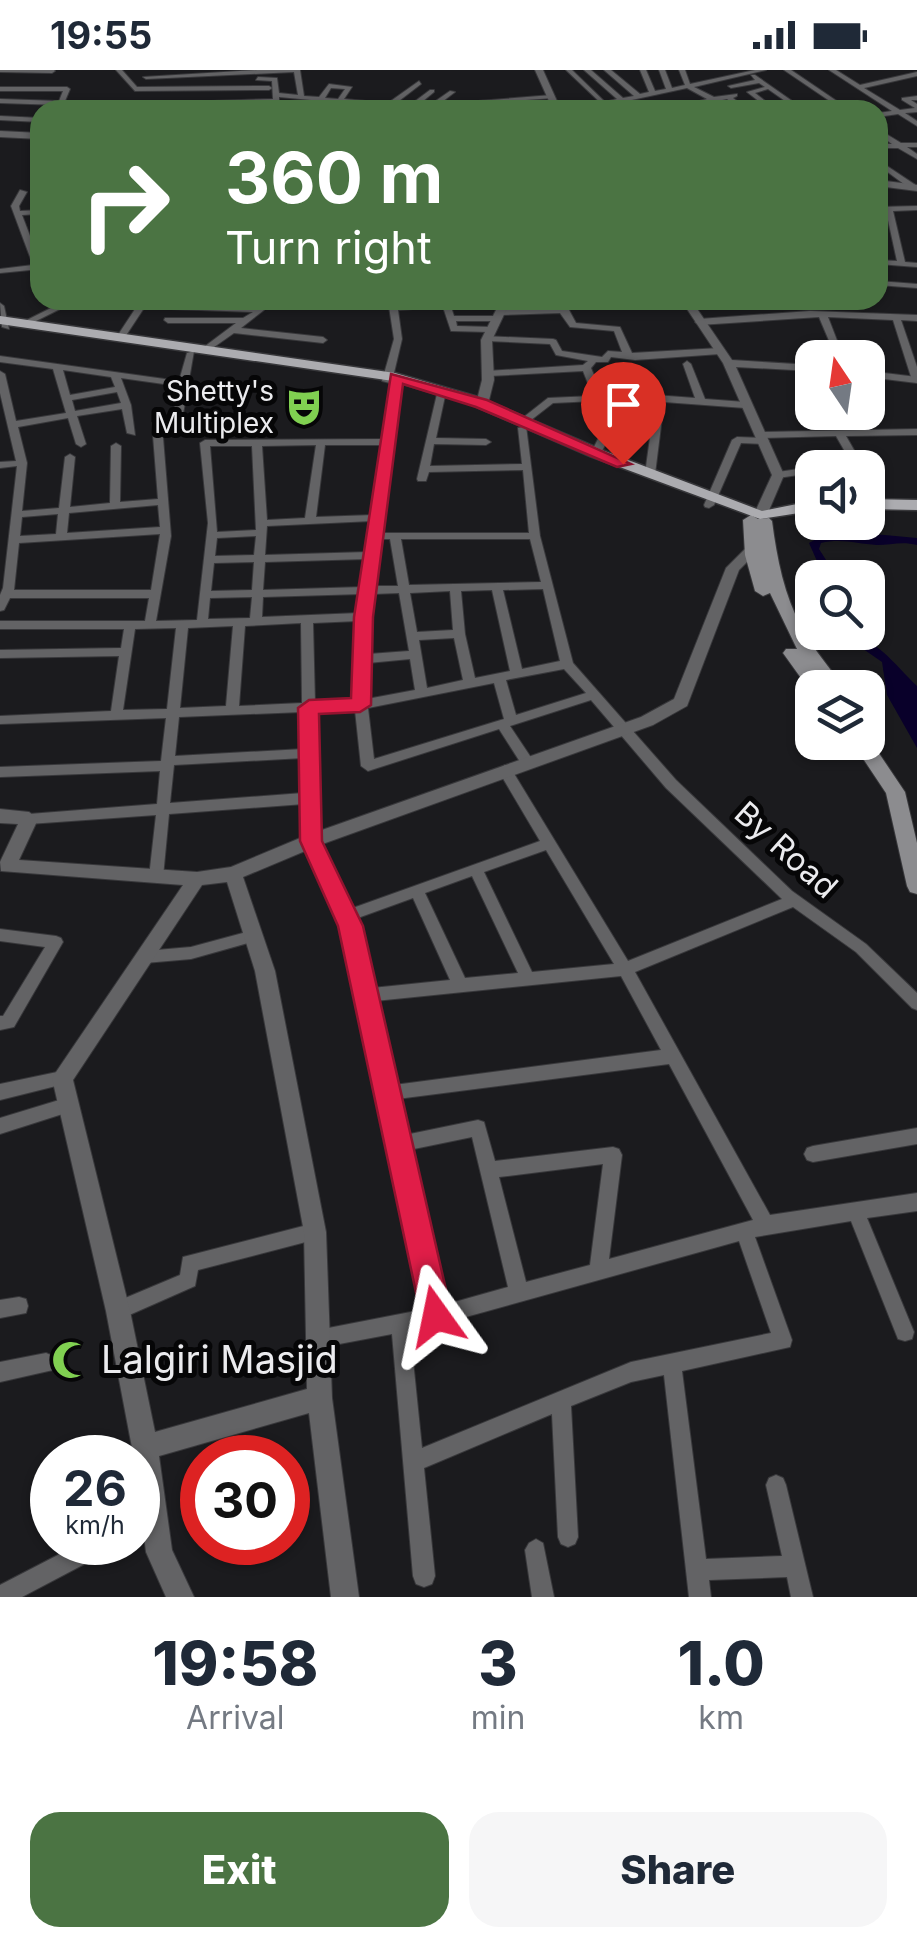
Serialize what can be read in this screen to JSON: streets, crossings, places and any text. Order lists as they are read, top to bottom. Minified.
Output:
{"streets":{"street":["By Road"]},"places":{"theatre":["Shetty's Multiplex"],"mosque":["Lalgiri Masjid"]},"north":"top","page":{"status":"19:55","turn":["360 m","Turn right"],"speed":"26 km/h","limit":"30","eta":["19:58","Arrival","3","min","1.0","km"],"buttons":["Exit","Share"]}}
